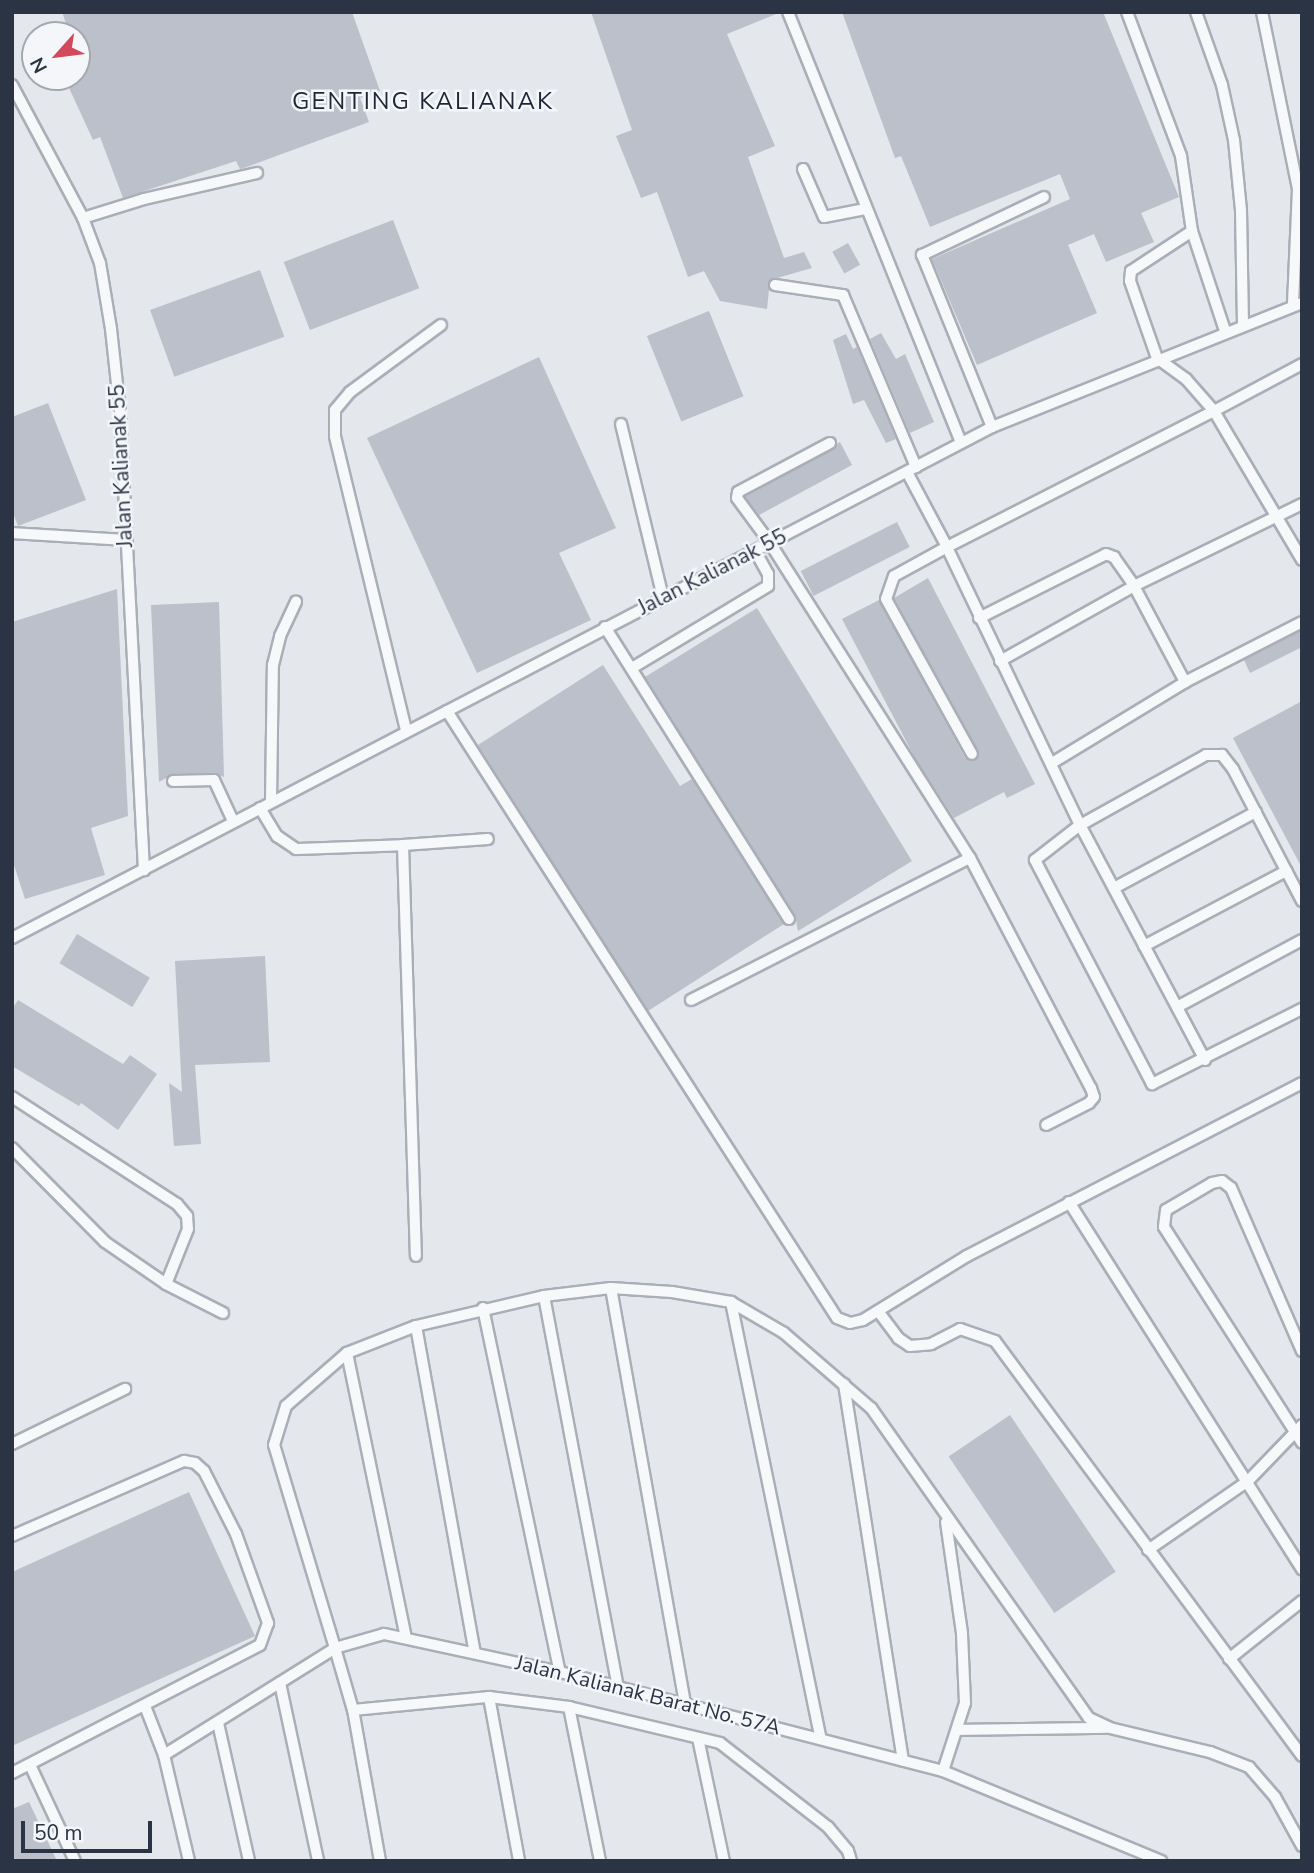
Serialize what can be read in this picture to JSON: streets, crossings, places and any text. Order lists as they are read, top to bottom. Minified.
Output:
{"streets":{"lane":["Jalan Kalianak 55","Jalan Kalianak Barat No. 57A"]},"districts":["GENTING KALIANAK"],"scale_bar":"50 m","north":"bottom left"}
